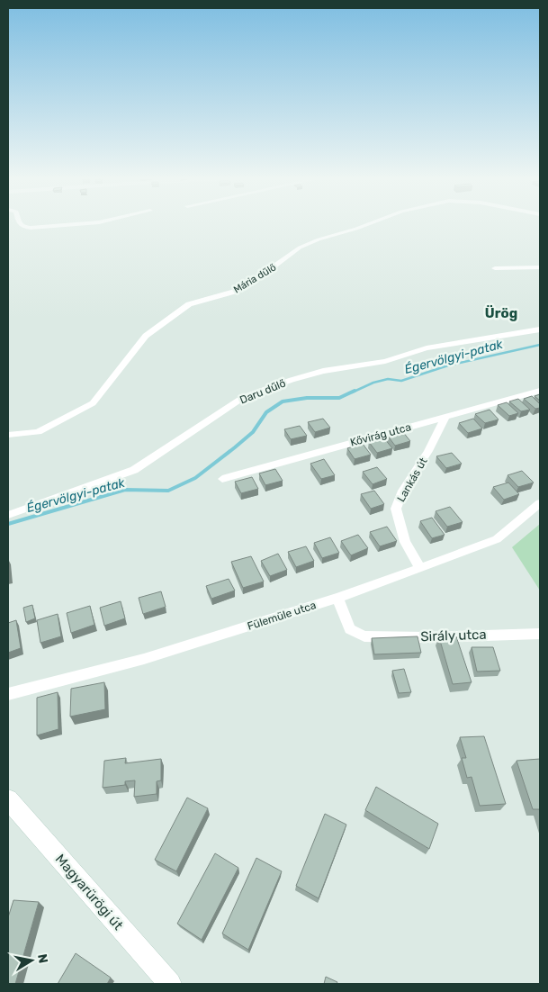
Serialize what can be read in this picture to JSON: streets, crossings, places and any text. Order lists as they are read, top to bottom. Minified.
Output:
{"streets":{"main road":["Magyarürögi út"],"street":["Mária dűlő","Daru dűlő","Kővirág utca","Lankás út","Fülemüle utca","Sirály utca"]},"crossings":[["Kővirág utca","Lankás út"],["Lankás út","Fülemüle utca"],["Fülemüle utca","Sirály utca"]],"districts":["Ürög"],"water":["Égervölgyi-patak"],"north":"right"}
